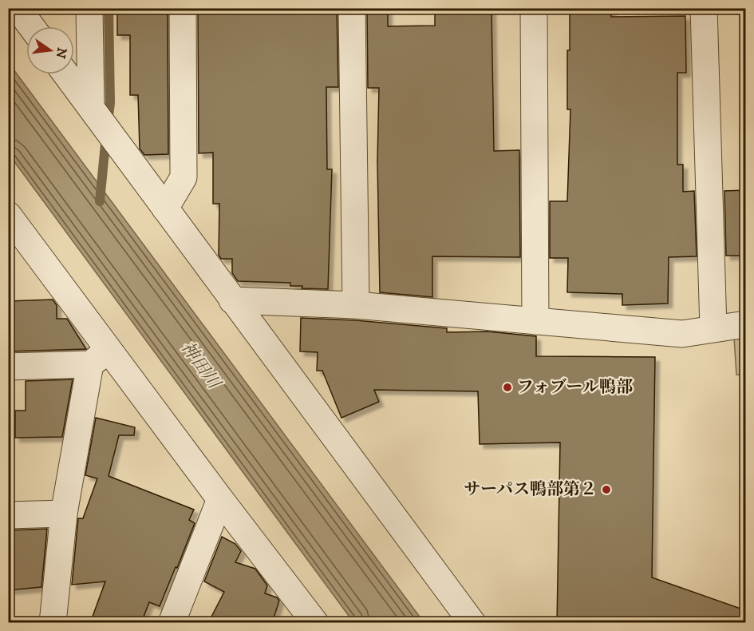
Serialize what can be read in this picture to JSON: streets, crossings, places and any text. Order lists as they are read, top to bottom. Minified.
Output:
{"water":["神田川"],"places":["フォブール鴨部","サーパス鴨部第２"],"north":"right"}
